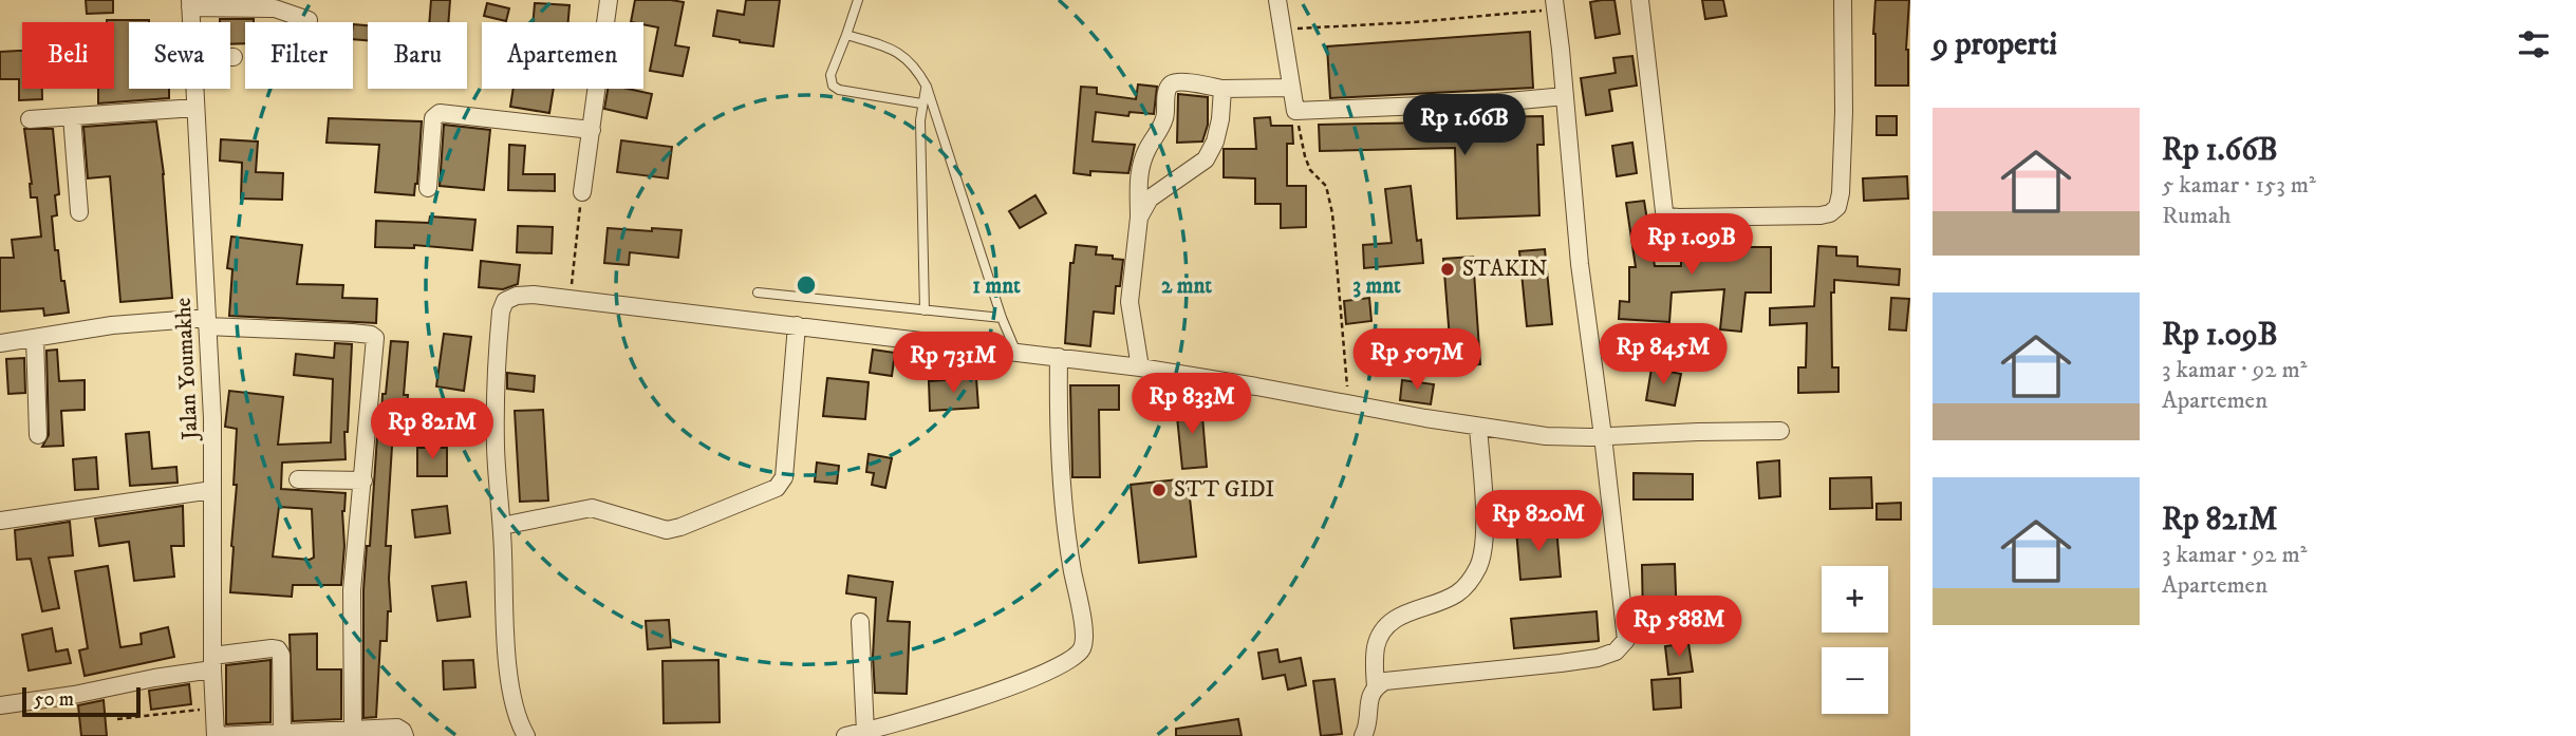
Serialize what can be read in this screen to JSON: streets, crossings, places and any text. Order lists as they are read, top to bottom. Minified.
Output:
{"streets":{"street":["Jalan Youmakhe"]},"places":["STAKIN","STT GIDI"],"scale_bar":"50 m","page":{"heading":"9 properti","chip":["Beli","Sewa","Filter","Baru","Apartemen"],"list":[{"name":"Rp 1.66B","note":"5 kamar · 153 m² · Rumah"},{"name":"Rp 1.09B","note":"3 kamar · 92 m² · Apartemen"},{"name":"Rp 821M","note":"3 kamar · 92 m² · Apartemen"}],"price":["Rp 1.66B","Rp 1.09B","Rp 845M","Rp 507M","Rp 731M","Rp 833M","Rp 821M","Rp 820M","Rp 588M"],"map_buttons":["+","−"],"scale":"50 m"},"rings":["1 mnt","2 mnt","3 mnt"]}
